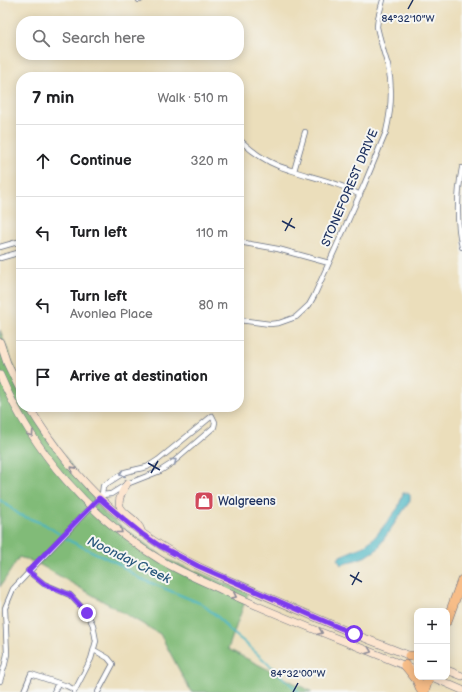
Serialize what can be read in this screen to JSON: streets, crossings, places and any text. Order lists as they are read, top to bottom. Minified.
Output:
{"streets":{"street":["STONEFOREST DRIVE"]},"water":["Noonday Creek"],"places":{"shop":["Walgreens"]},"page":{"search":"Search here","heading":["7 min","Walk · 510 m"],"list":[["Continue","320 m"],["Turn left","110 m"],["Turn left","Avonlea Place","80 m"],"Arrive at destination"],"map_buttons":["+","−"]},"coordinates":["84°32'10\"W","84°32'00\"W"]}
